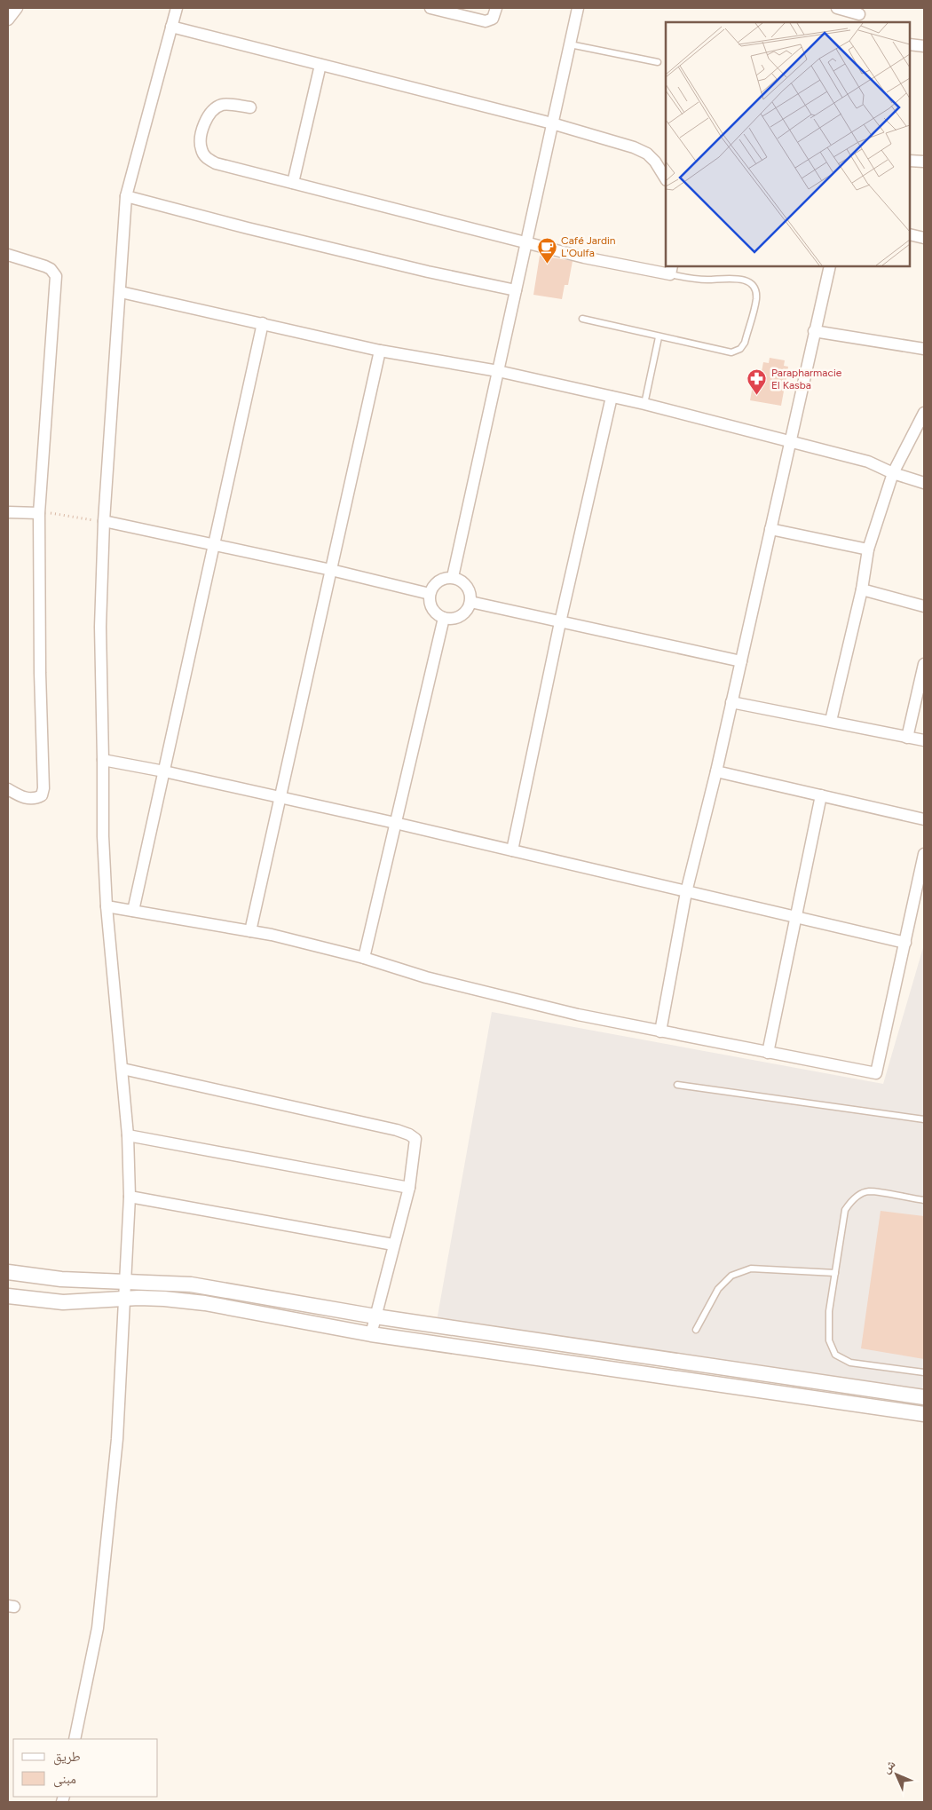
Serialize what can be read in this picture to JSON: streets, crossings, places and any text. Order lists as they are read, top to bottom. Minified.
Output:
{"places":{"cafe":["Café Jardin L'Oulfa"],"pharmacy":["Parapharmacie El Kasba"]},"legend":["طريق","مبنى"],"north":"top left"}
